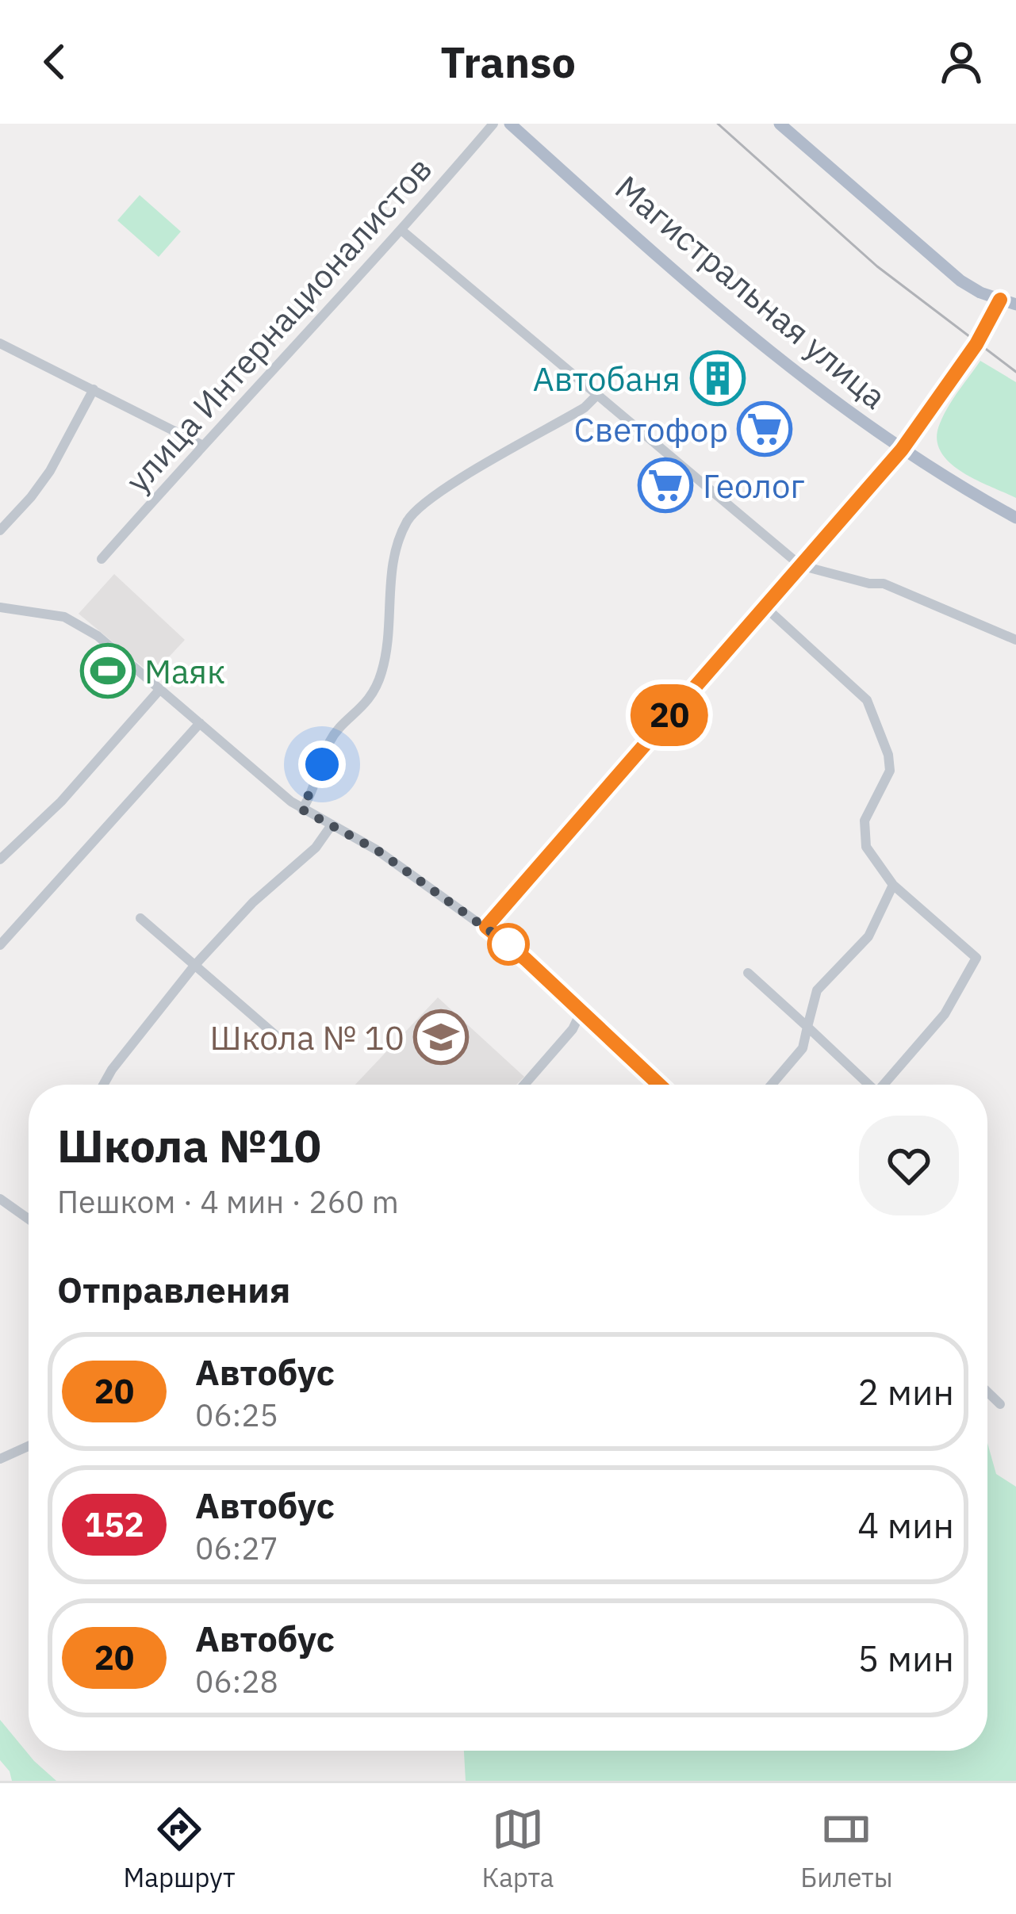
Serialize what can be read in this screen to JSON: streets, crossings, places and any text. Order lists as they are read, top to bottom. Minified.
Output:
{"streets":{"main road":["Магистральная улица"],"street":["улица Интернационалистов"]},"places":{"building":["Автобаня"],"supermarket":["Светофор","Геолог"],"sports":["Маяк"],"school or university":["Школа № 10"]},"lines":["bus line 20"],"page":{"header":"Transo","on_map":"20","heading":[["Школа №10","Пешком · 4 мин · 260 m"],"Отправления"],"list":[{"mark":"20","name":"Автобус","note":"06:25","value":"2 мин"},{"mark":"152","name":"Автобус","note":"06:27","value":"4 мин"},{"mark":"20","name":"Автобус","note":"06:28","value":"5 мин"}],"tabs":["Маршрут","Карта","Билеты"]}}
